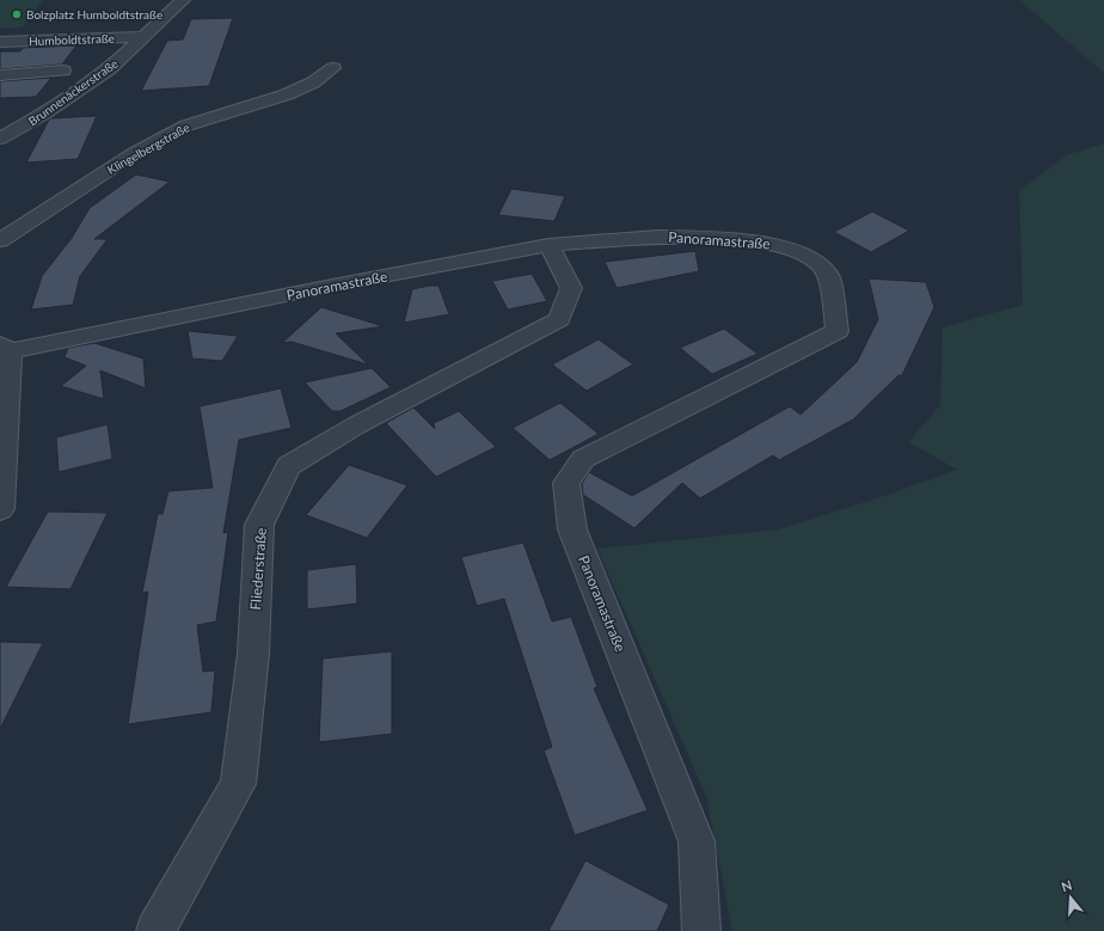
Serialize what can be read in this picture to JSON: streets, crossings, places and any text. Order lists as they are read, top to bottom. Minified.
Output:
{"streets":{"street":["Humboldtstraße","Brunnenäckerstraße","Klingelbergstraße","Panoramastraße","Fliederstraße"]},"crossings":[["Humboldtstraße","Brunnenäckerstraße"],["Panoramastraße","Fliederstraße"]],"places":["Bolzplatz Humboldtstraße"],"north":"top"}
